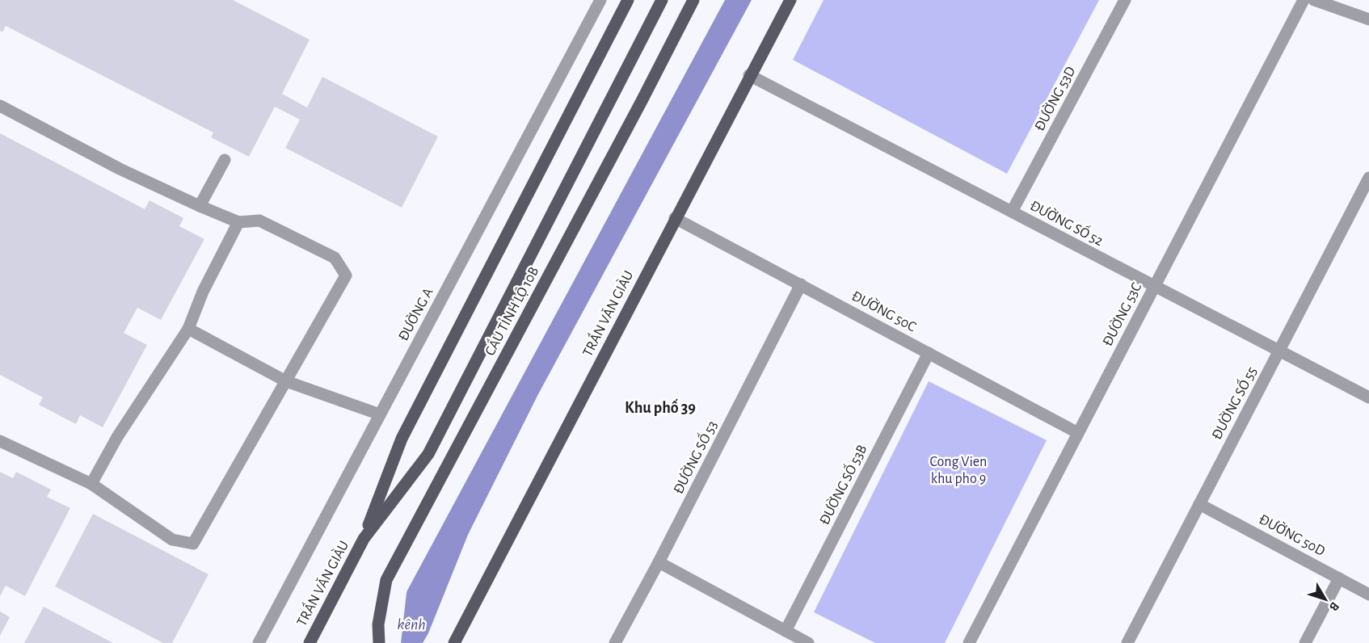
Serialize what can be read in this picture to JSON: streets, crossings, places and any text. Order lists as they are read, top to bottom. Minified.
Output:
{"streets":{"main road":["CẦU TỈNH LỘ 10B","TRẦN VĂN GIÀU"],"street":["ĐƯỜNG 53D","ĐƯỜNG SỐ 52","ĐƯỜNG 50C","ĐƯỜNG A","ĐƯỜNG 53C","ĐƯỜNG SỐ 55","ĐƯỜNG SỐ 53","ĐƯỜNG SỐ 53B","ĐƯỜNG 50D"]},"crossings":[["ĐƯỜNG 53D","ĐƯỜNG SỐ 52"],["ĐƯỜNG SỐ 52","TRẦN VĂN GIÀU"],["ĐƯỜNG SỐ 52","ĐƯỜNG 53C"],["ĐƯỜNG SỐ 52","ĐƯỜNG SỐ 55"],["CẦU TỈNH LỘ 10B","TRẦN VĂN GIÀU"],["ĐƯỜNG 50C","TRẦN VĂN GIÀU"],["ĐƯỜNG 50C","ĐƯỜNG 53C"],["ĐƯỜNG 50C","ĐƯỜNG SỐ 53"],["ĐƯỜNG 50C","ĐƯỜNG SỐ 53B"],["ĐƯỜNG SỐ 55","ĐƯỜNG 50D"]],"districts":["Khu phố 39"],"water":["kênh"],"parks":["Cong Vien khu pho 9"],"north":"bottom right"}
